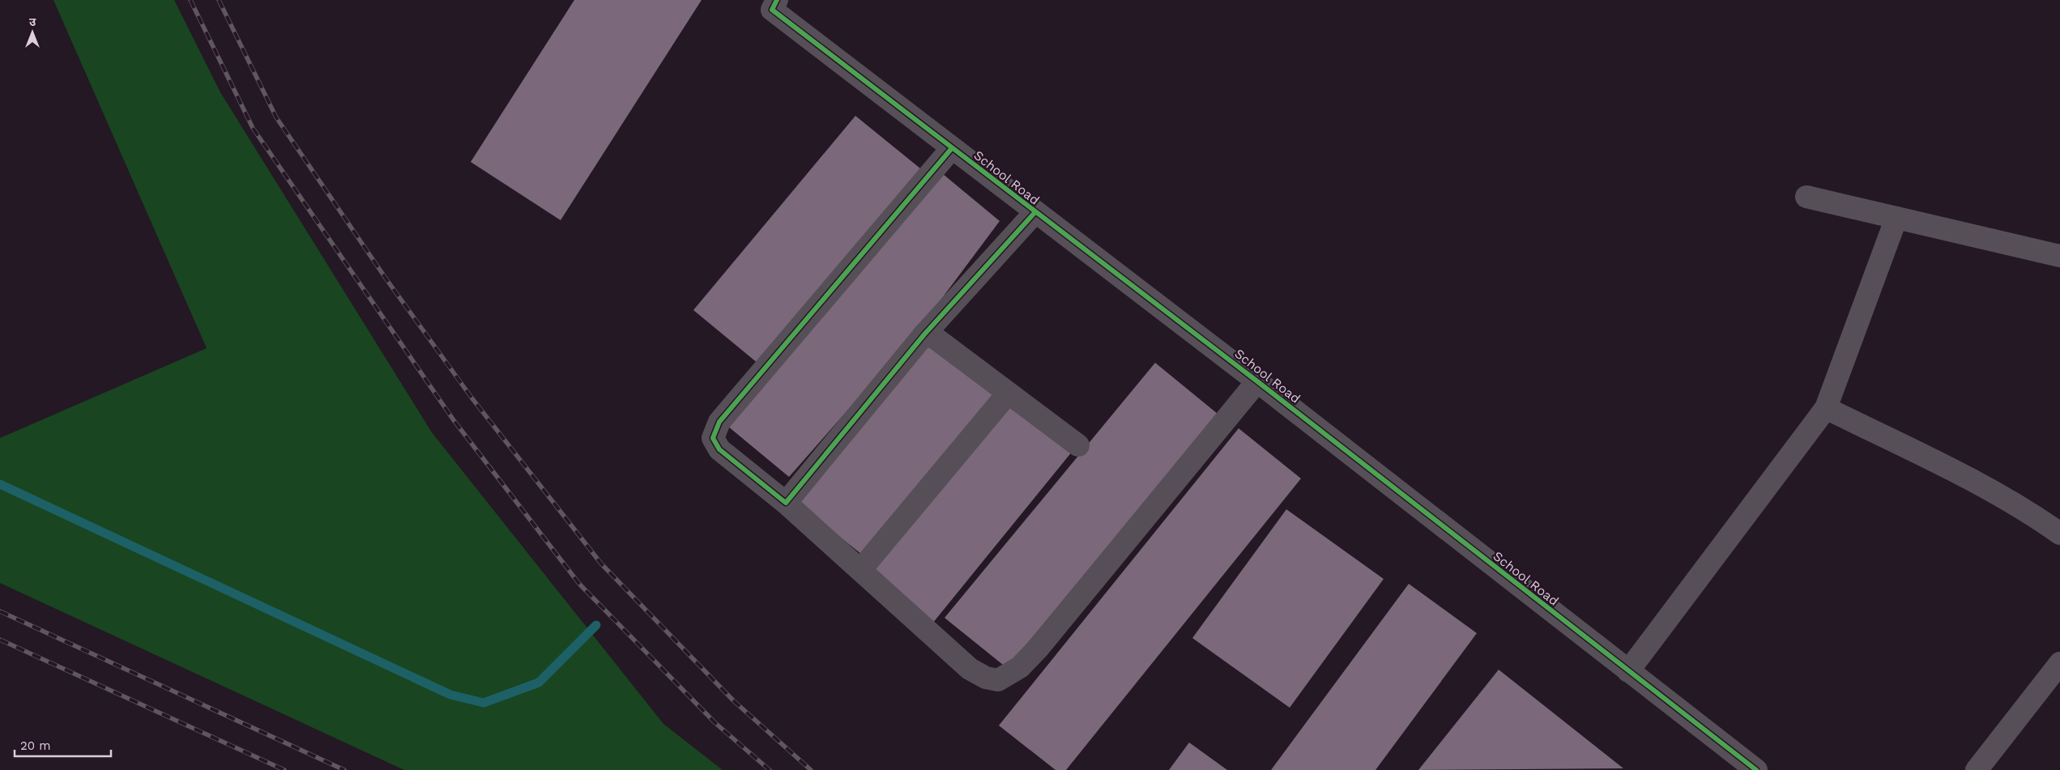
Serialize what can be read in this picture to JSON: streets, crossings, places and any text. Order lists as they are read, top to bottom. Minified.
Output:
{"streets":{"street":["School Road"]},"scale_bar":"20 m","north":"top"}
